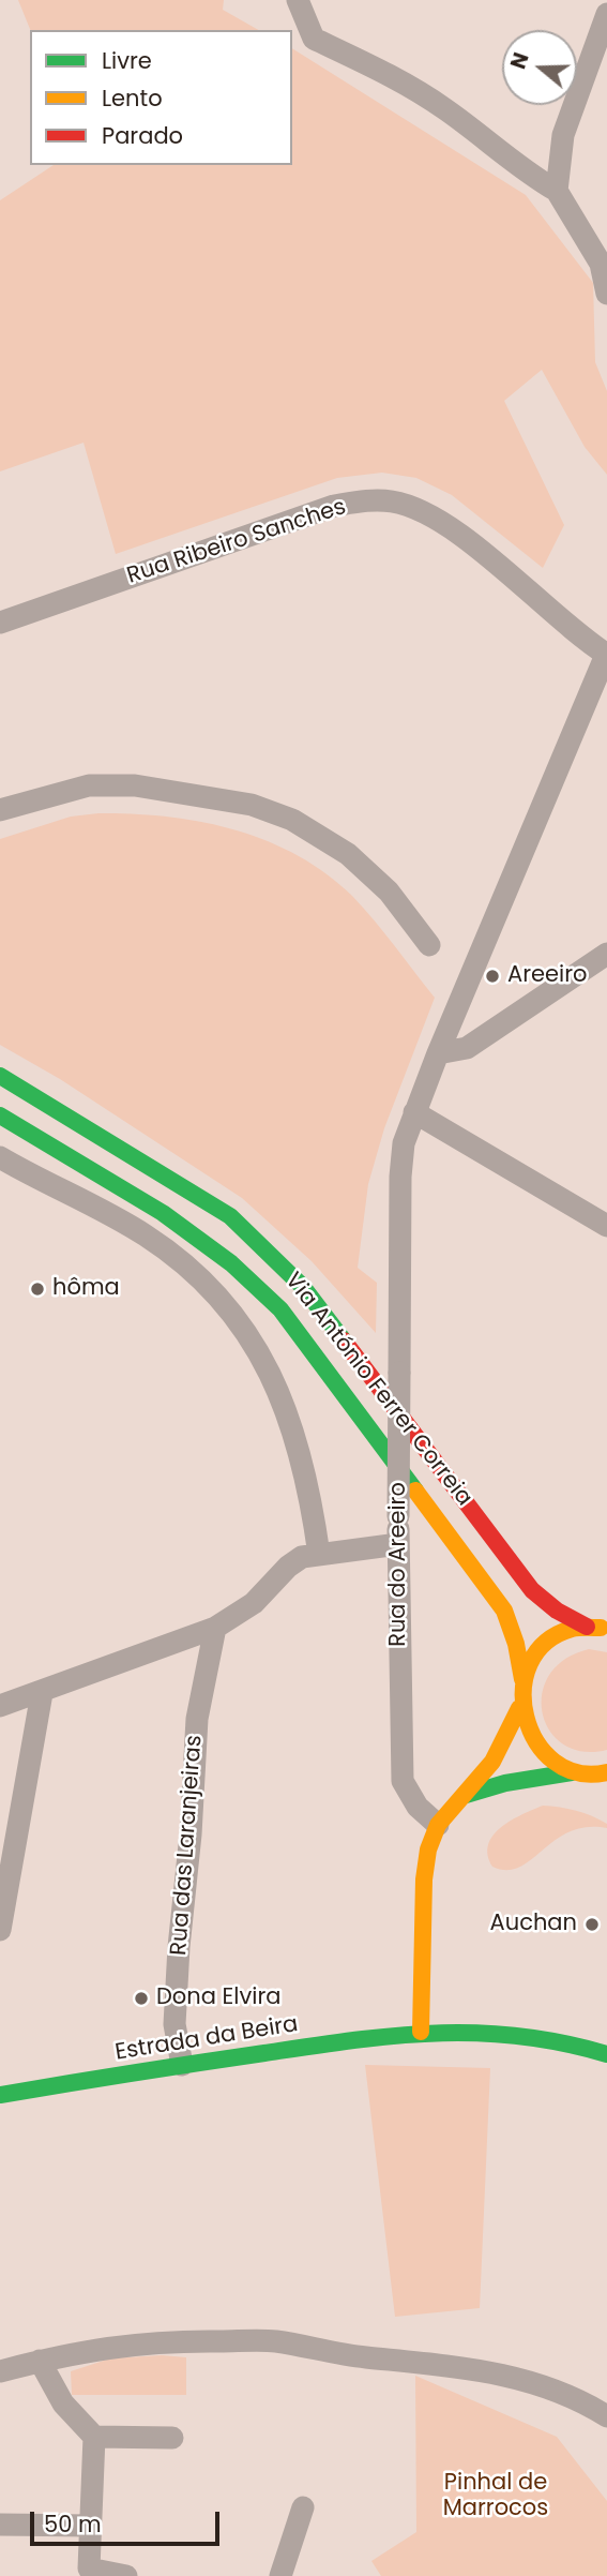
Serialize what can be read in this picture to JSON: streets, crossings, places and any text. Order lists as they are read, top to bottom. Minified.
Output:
{"streets":{"main road":["Via António Ferrer Correia","Estrada da Beira"],"street":["Rua Ribeiro Sanches","Rua do Areeiro","Rua das Laranjeiras"]},"crossings":[["Rua Ribeiro Sanches","Rua do Areeiro"],["Rua das Laranjeiras","Estrada da Beira"]],"parks":["Pinhal de Marrocos"],"places":["Areeiro","hôma","Auchan","Dona Elvira"],"legend":["Livre","Lento","Parado"],"scale_bar":"50 m","north":"left"}
